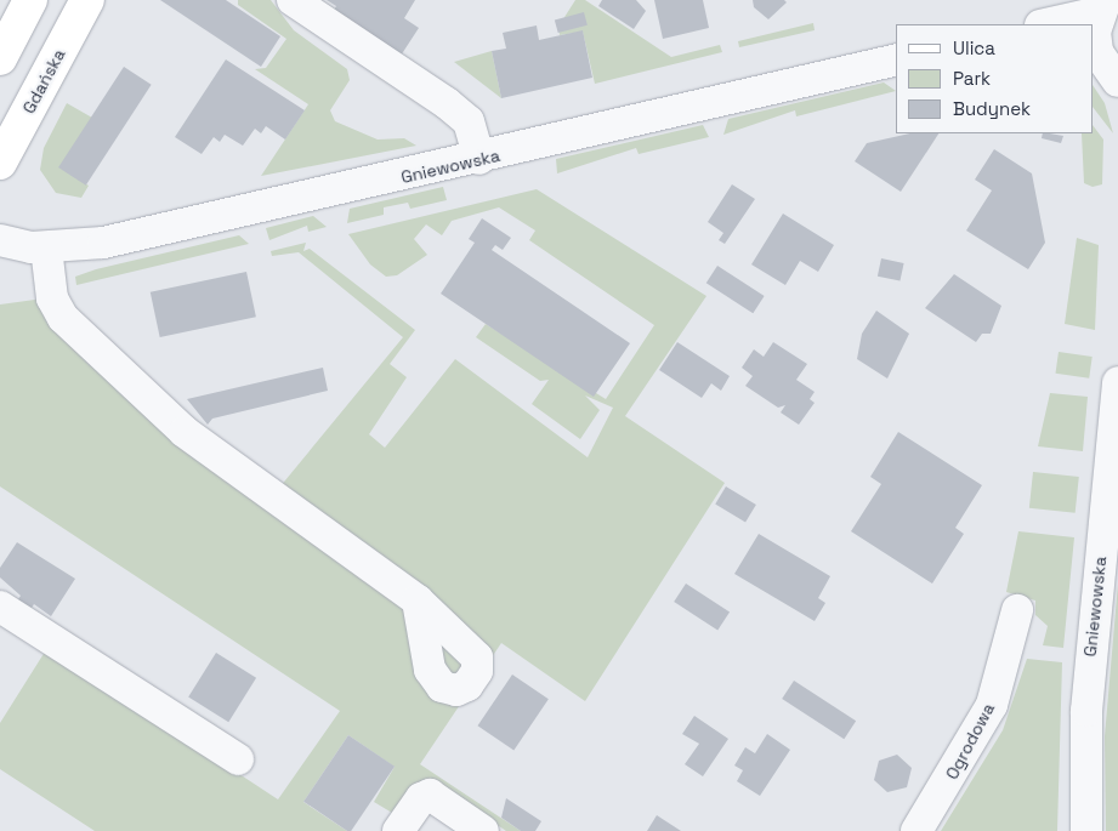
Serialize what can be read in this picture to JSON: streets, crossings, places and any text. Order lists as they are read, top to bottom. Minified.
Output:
{"streets":{"main road":["Gdańska"],"street":["Gniewowska","Ogrodowa"]},"legend":["Ulica","Park","Budynek"]}
